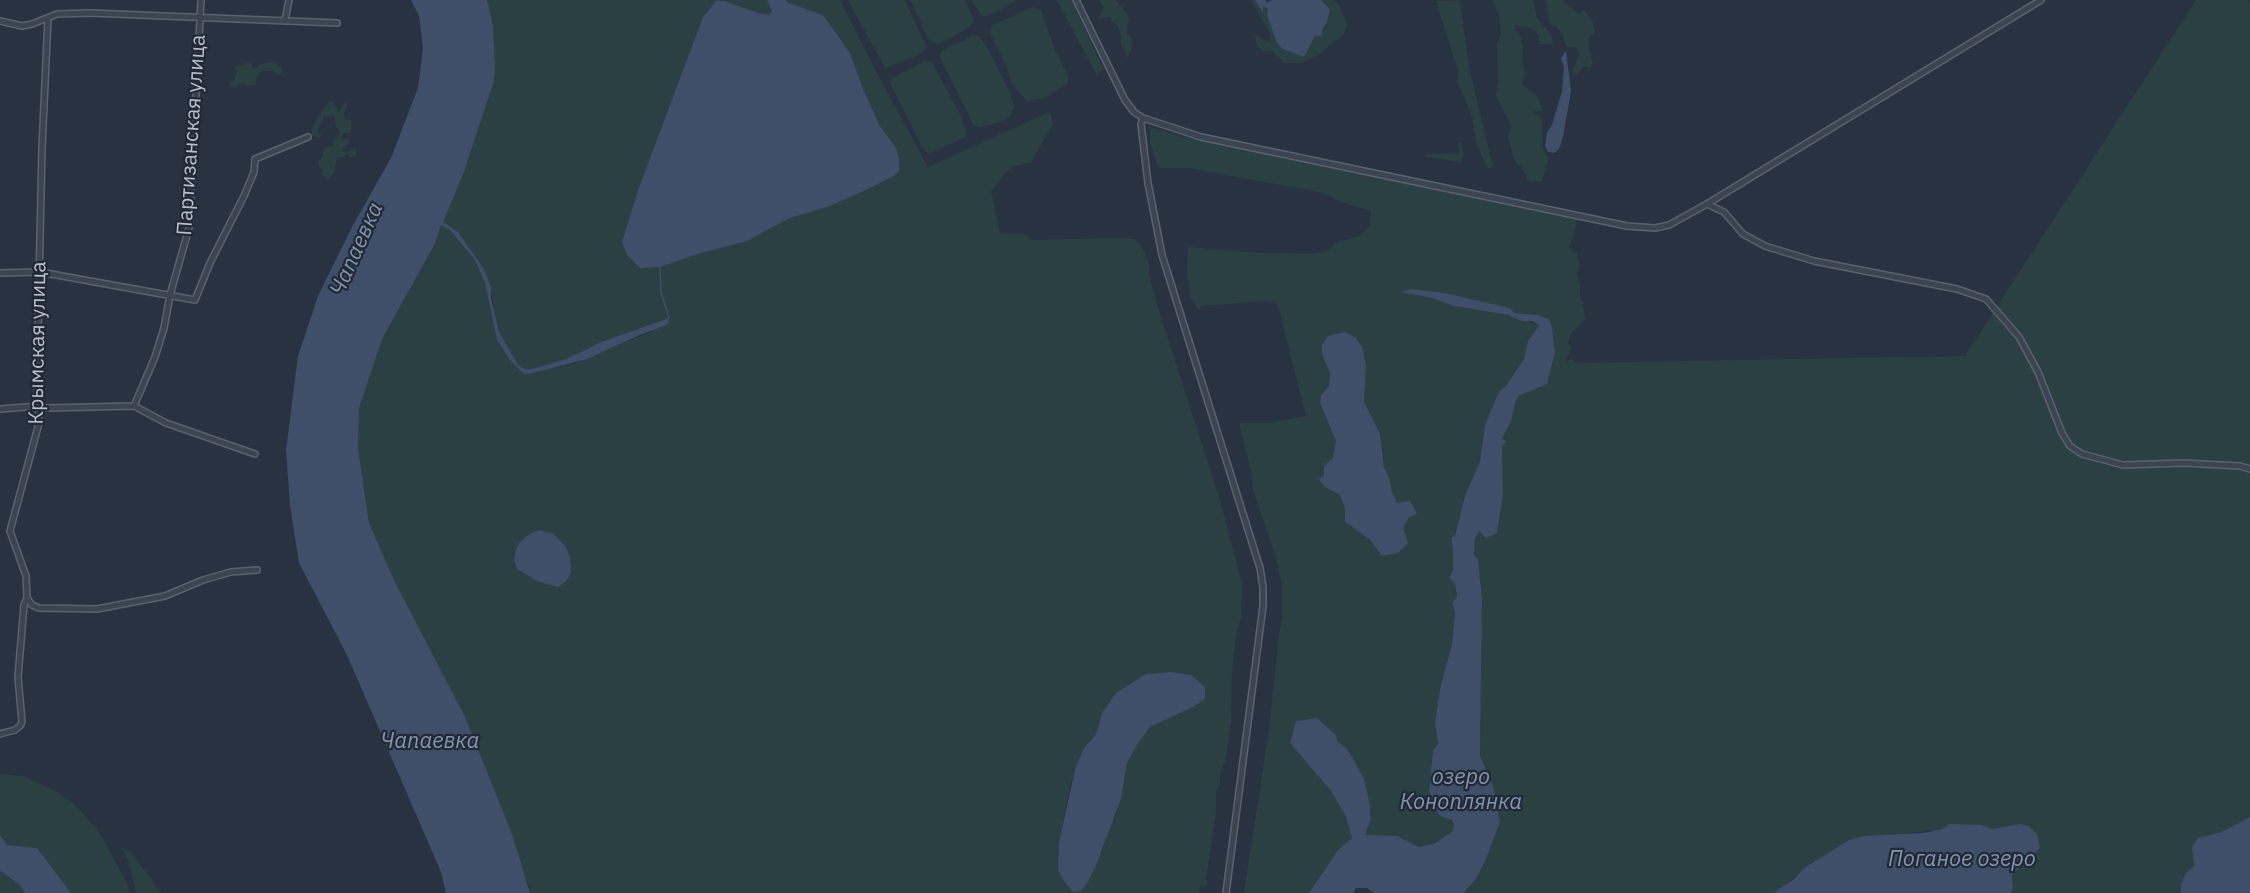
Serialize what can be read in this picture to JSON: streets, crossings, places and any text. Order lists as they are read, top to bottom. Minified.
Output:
{"streets":{"street":["Партизанская улица","Крымская улица"]},"water":["Чапаевка","озеро Коноплянка","Поганое озеро"]}
